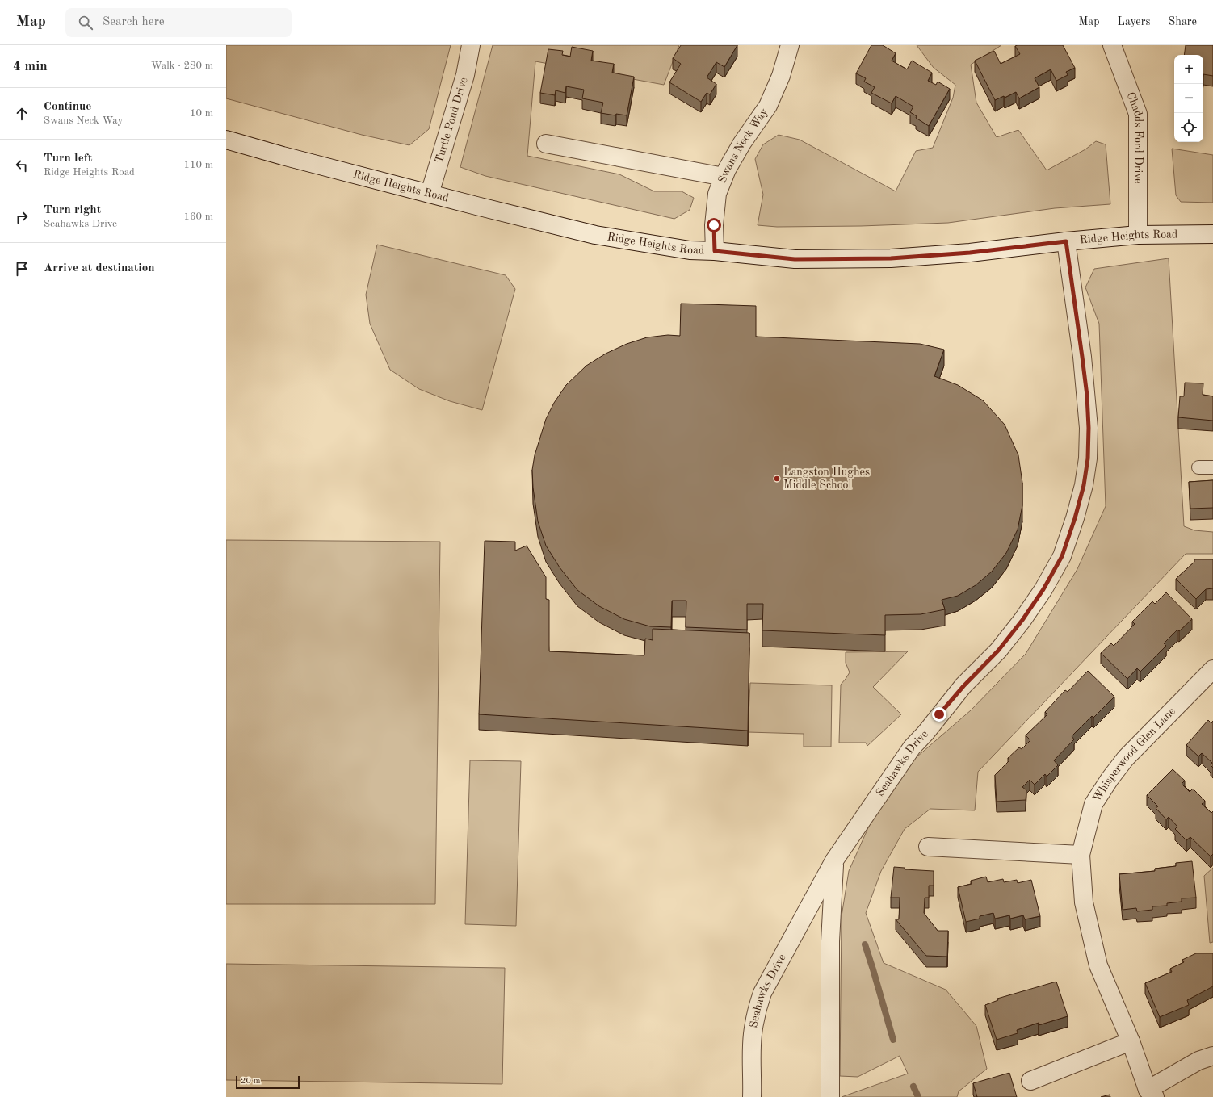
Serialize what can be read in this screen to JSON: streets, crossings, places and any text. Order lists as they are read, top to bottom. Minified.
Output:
{"streets":{"street":["Turtle Pond Drive","Chadds Ford Drive","Swans Neck Way","Ridge Heights Road","Whisperwood Glen Lane","Seahawks Drive"]},"crossings":[["Turtle Pond Drive","Ridge Heights Road"],["Chadds Ford Drive","Ridge Heights Road"],["Swans Neck Way","Ridge Heights Road"],["Ridge Heights Road","Seahawks Drive"]],"places":["Langston Hughes Middle School"],"scale_bar":"20 m","page":{"header":"Map","search":"Search here","nav":["Map","Layers","Share"],"heading":["4 min","Walk · 280 m"],"map_buttons":["+","−"],"list":[["Continue","Swans Neck Way","10 m"],["Turn left","Ridge Heights Road","110 m"],["Turn right","Seahawks Drive","160 m"],"Arrive at destination"],"scale":"20 m"}}
